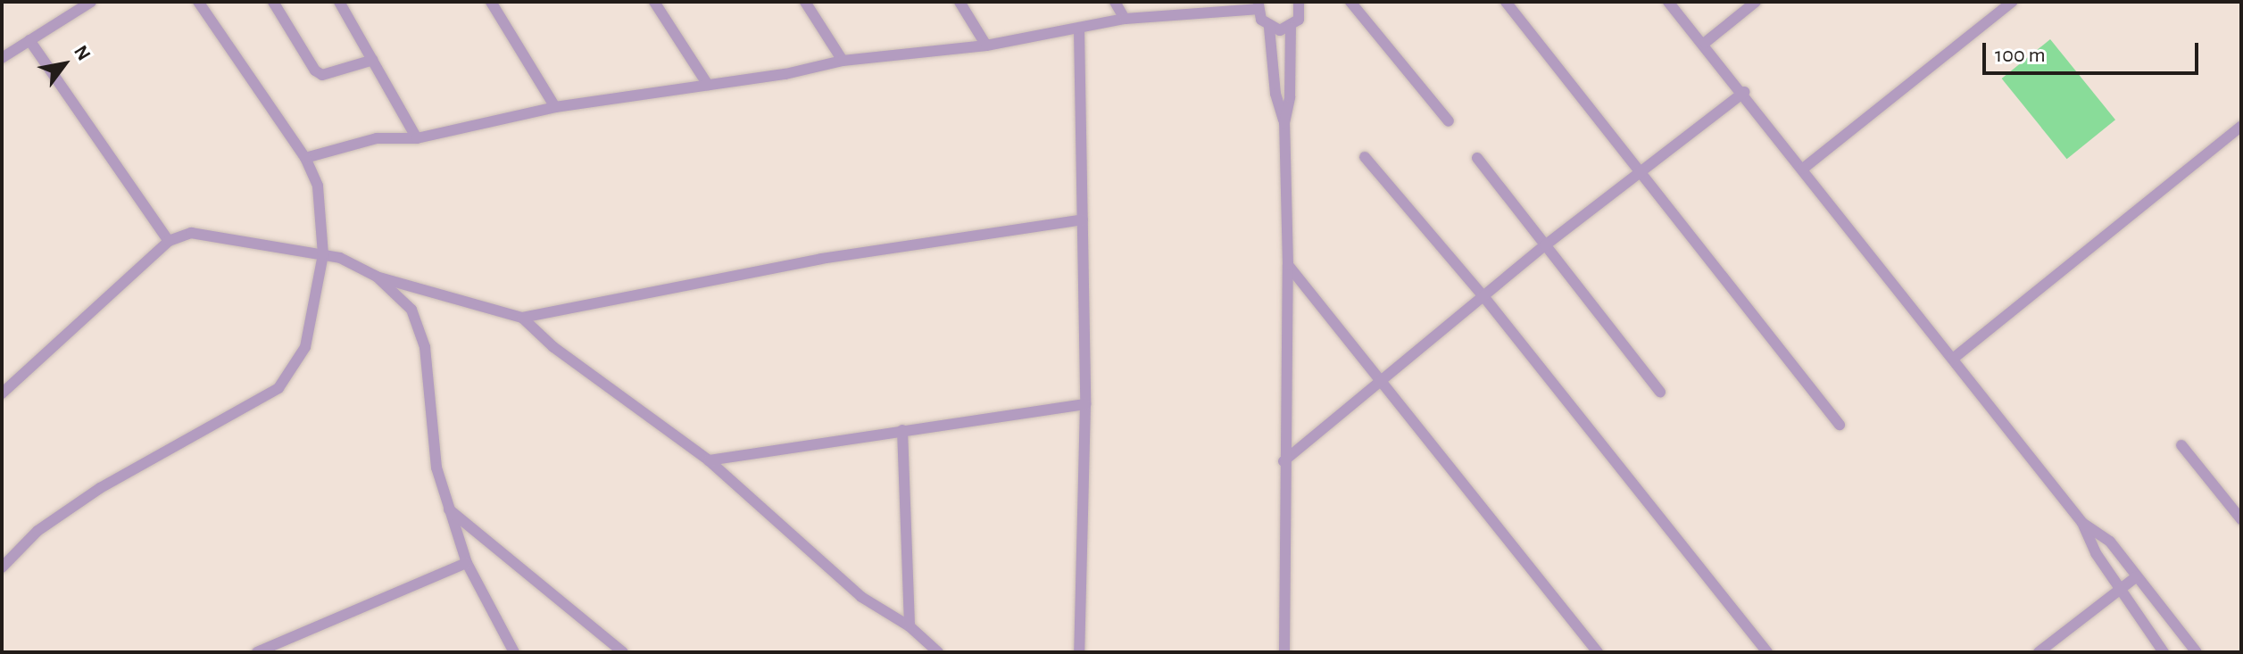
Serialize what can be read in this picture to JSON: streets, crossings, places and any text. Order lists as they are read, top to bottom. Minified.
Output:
{"scale_bar":"100 m","north":"top right"}
